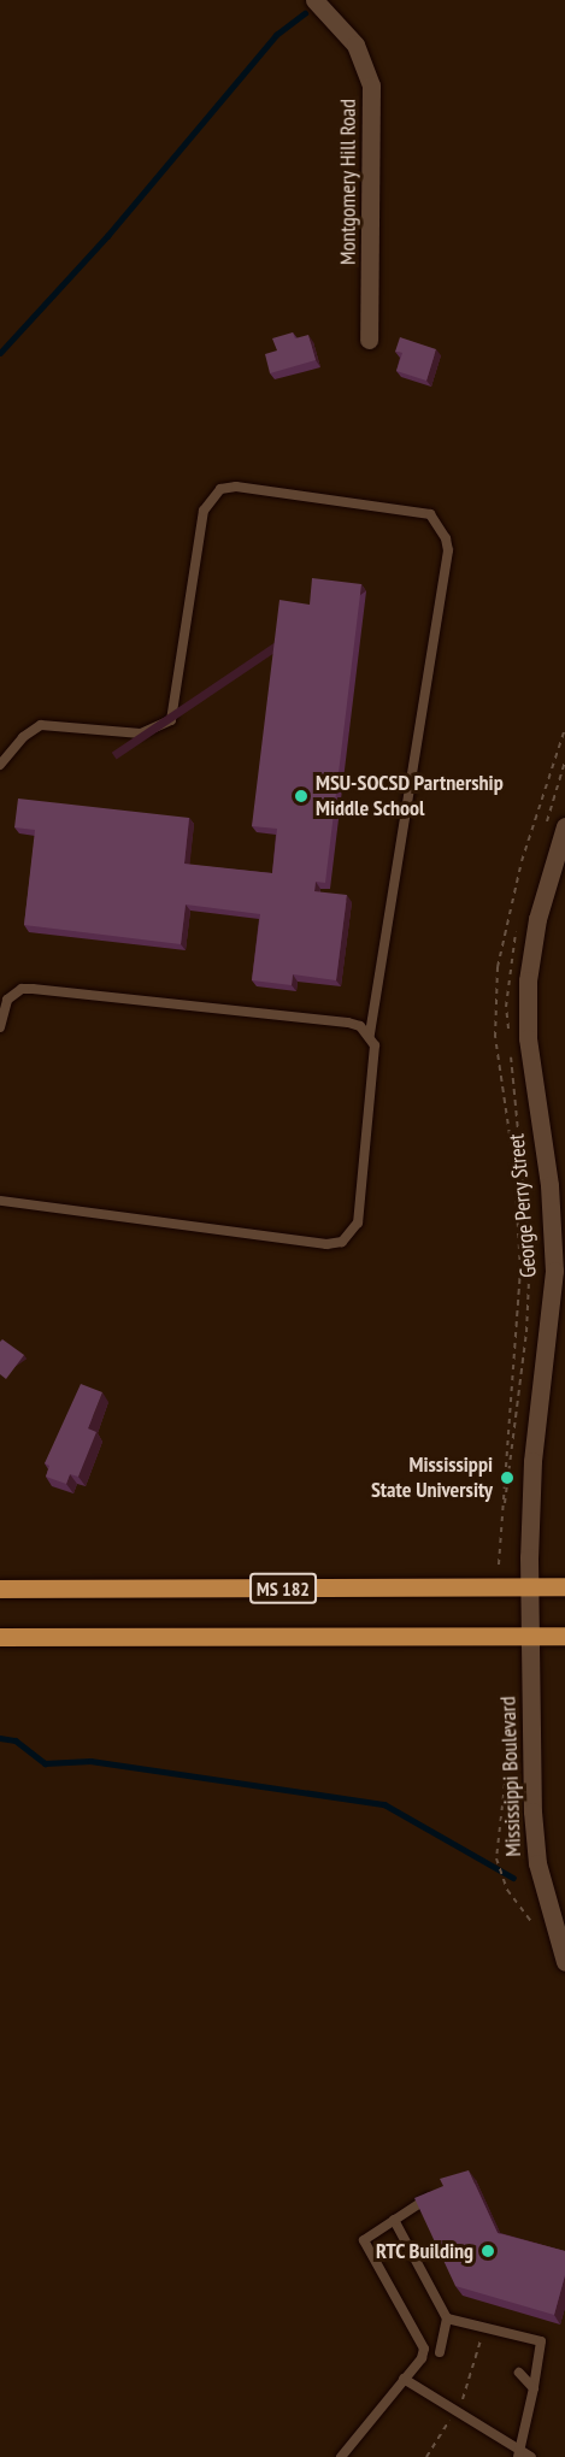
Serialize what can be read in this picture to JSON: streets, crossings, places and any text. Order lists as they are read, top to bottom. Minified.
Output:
{"streets":{"main road":["MS 182"],"street":["Montgomery Hill Road","George Perry Street","Mississippi Boulevard"]},"crossings":[["George Perry Street","MS 182"],["George Perry Street","Mississippi Boulevard"],["MS 182","Mississippi Boulevard"]],"places":["MSU-SOCSD Partnership Middle School","Mississippi State University","RTC Building"]}
